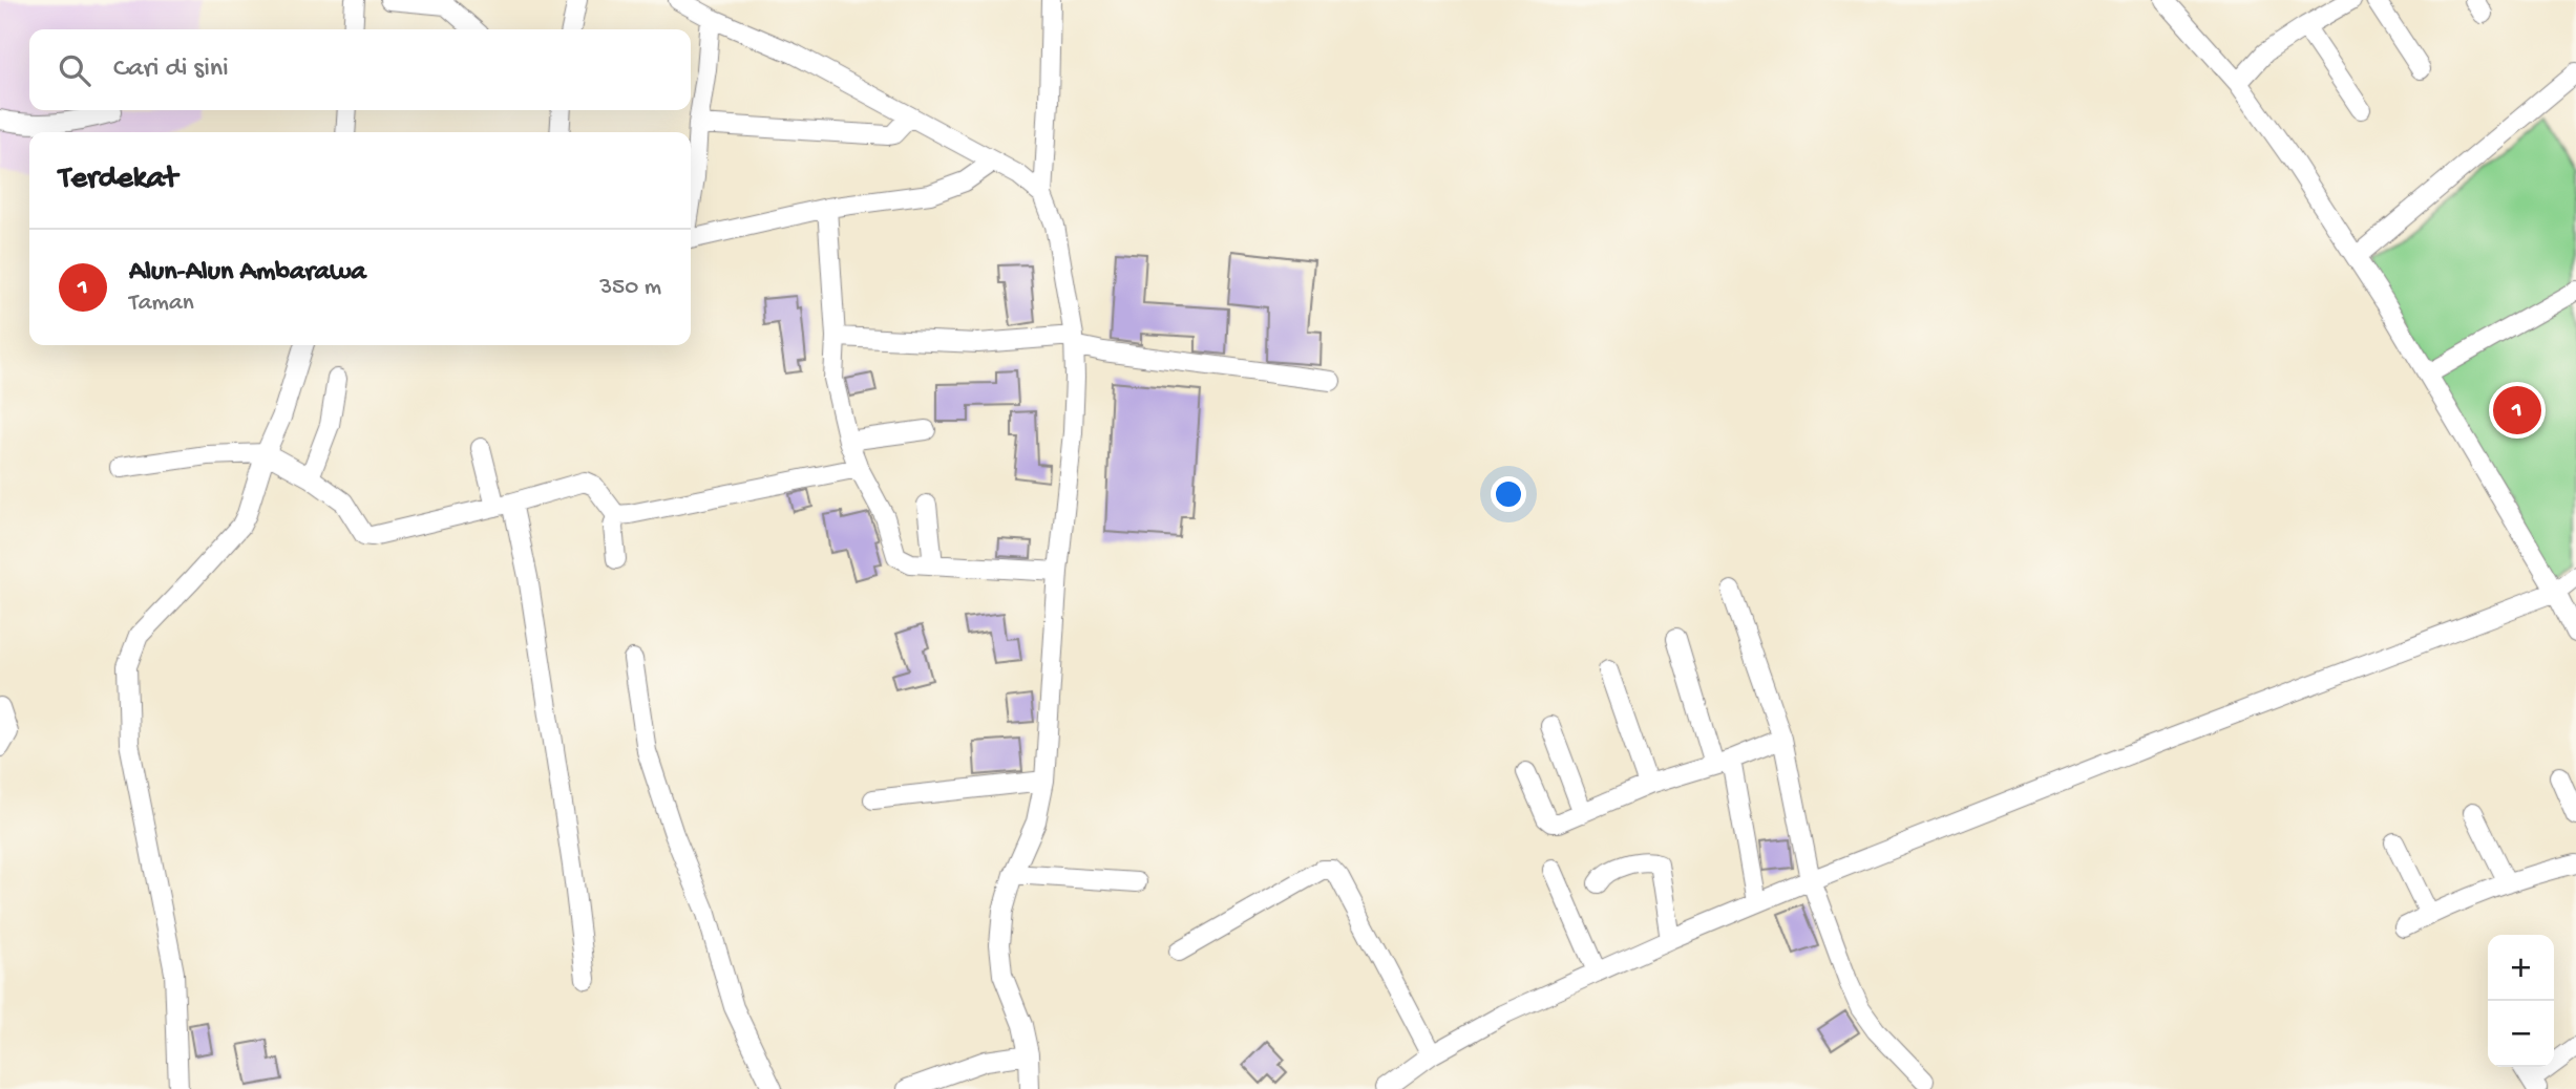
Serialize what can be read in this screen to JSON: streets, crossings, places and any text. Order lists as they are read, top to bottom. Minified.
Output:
{"page":{"search":"Cari di sini","heading":"Terdekat","list":[{"mark":"1","name":"Alun-Alun Ambarawa","note":"Taman","value":"350 m"}],"pins":"1","map_buttons":["+","−"]}}
